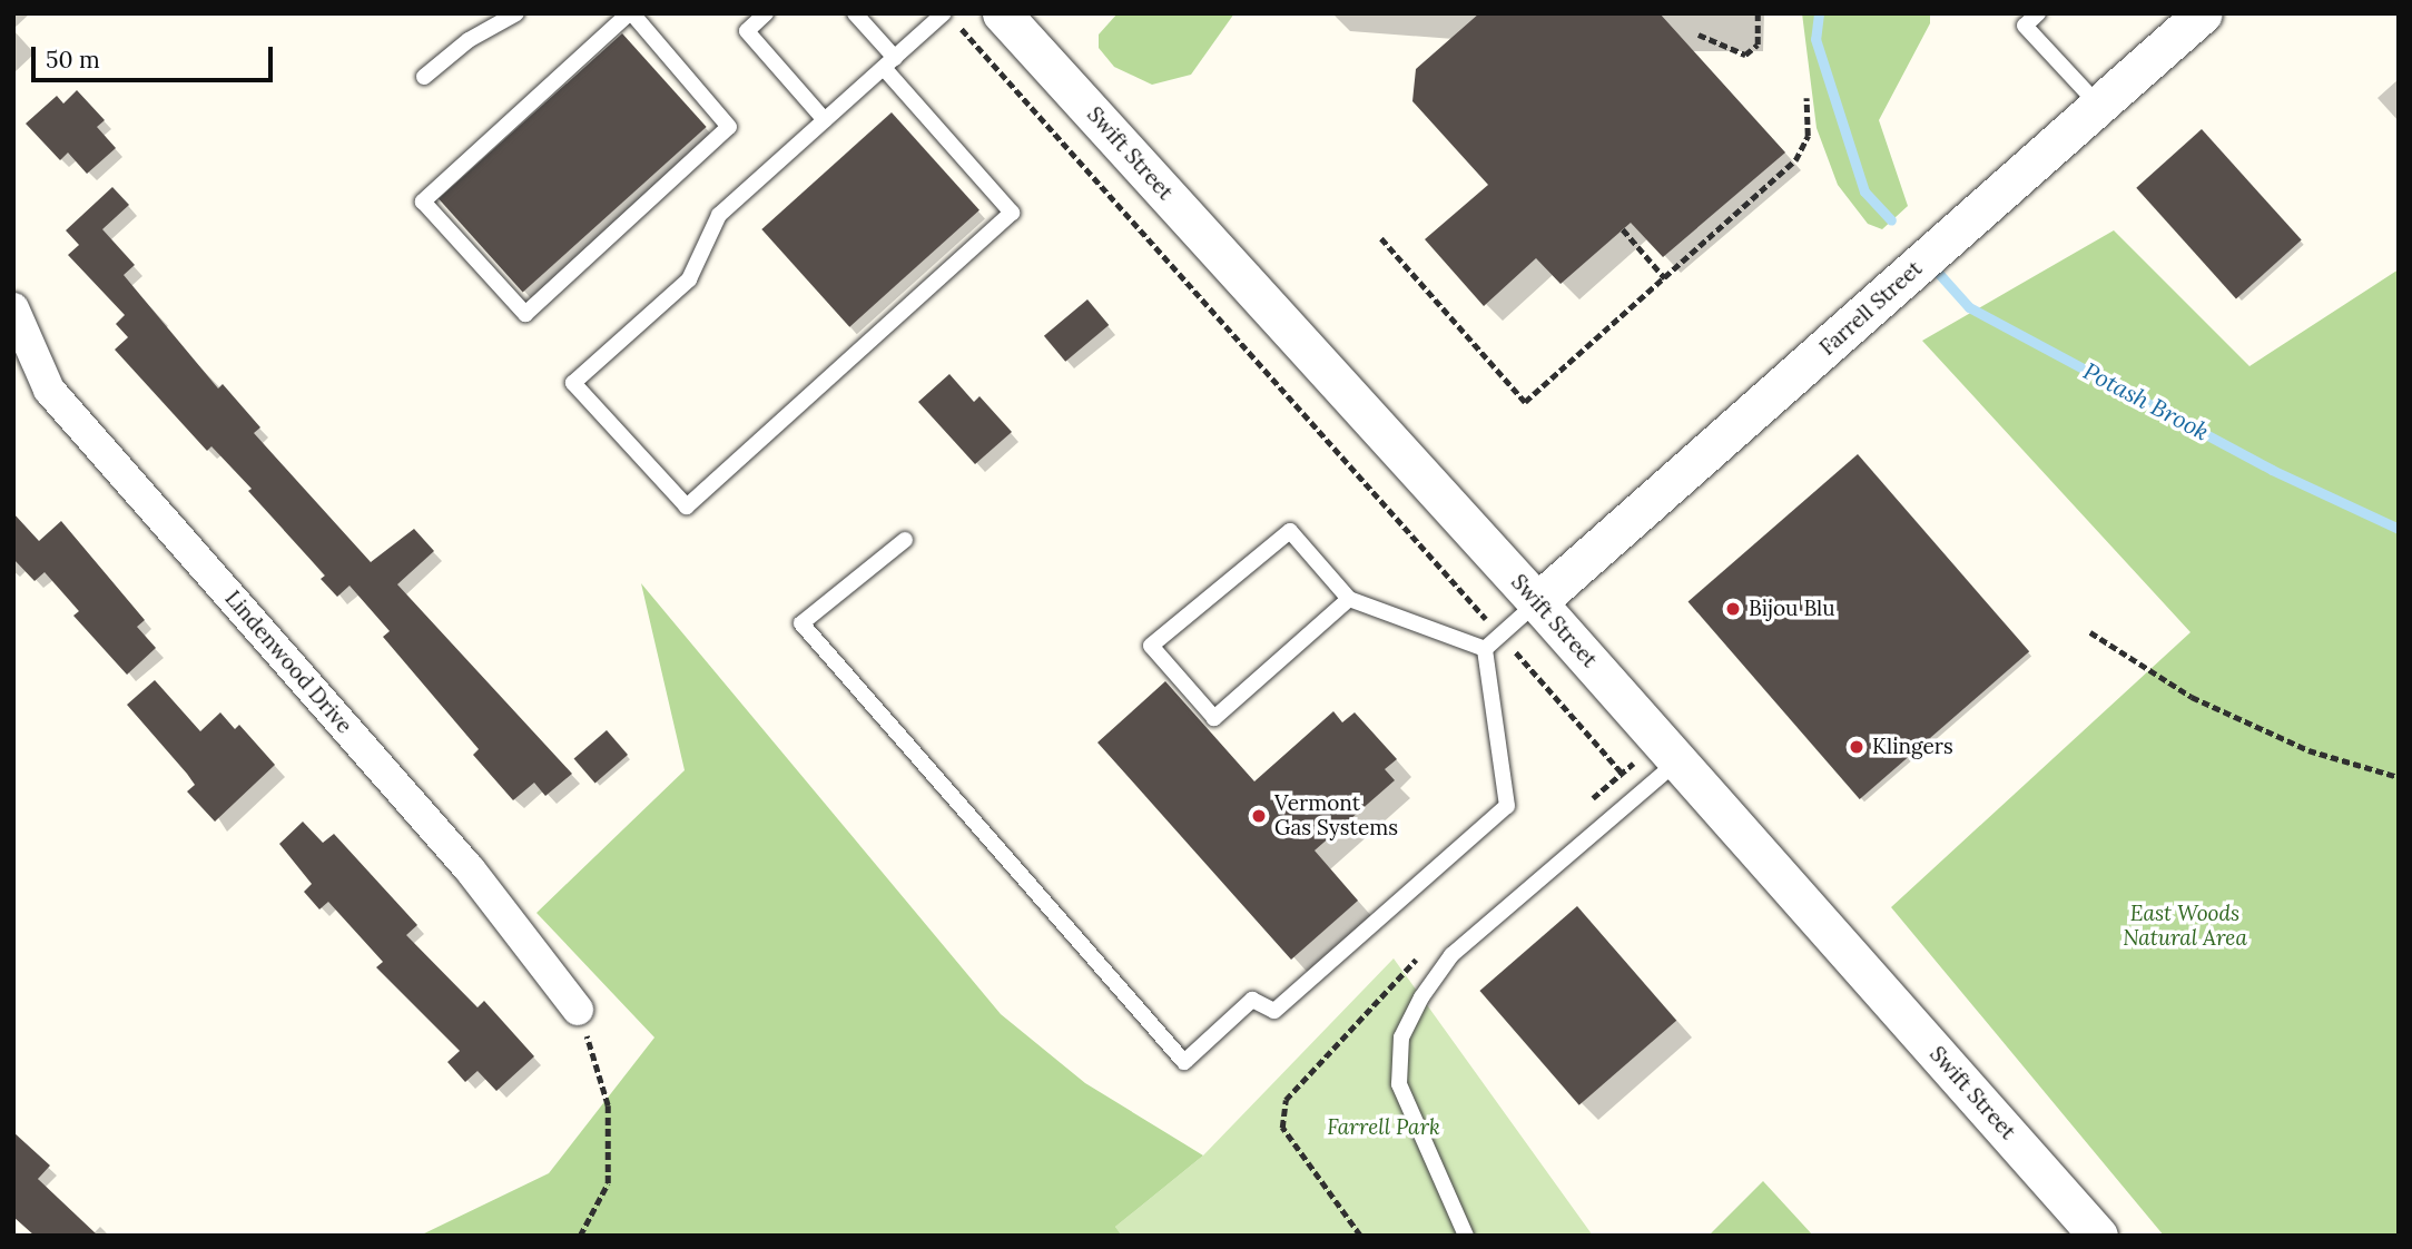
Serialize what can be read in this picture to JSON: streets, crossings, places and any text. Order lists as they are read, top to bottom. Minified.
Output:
{"streets":{"street":["Swift Street","Farrell Street","Lindenwood Drive"]},"crossings":[["Swift Street","Farrell Street"]],"water":["Potash Brook"],"parks":["East Woods Natural Area","Farrell Park"],"places":["Bijou Blu","Klingers","Vermont Gas Systems"],"scale_bar":"50 m"}
